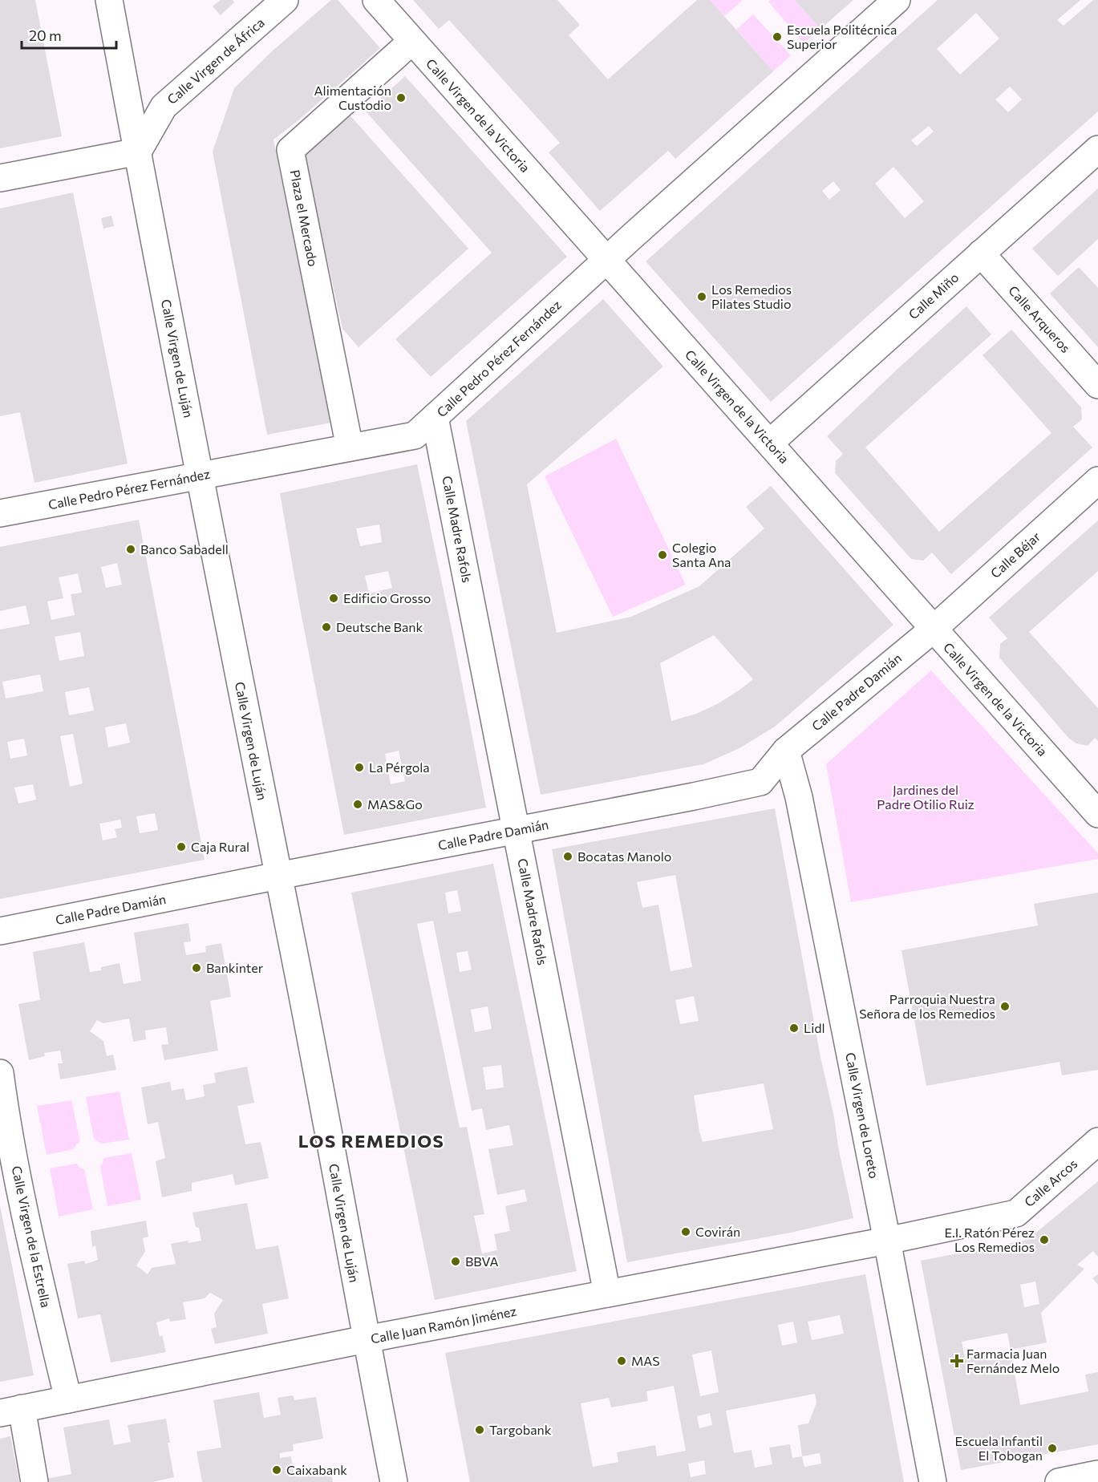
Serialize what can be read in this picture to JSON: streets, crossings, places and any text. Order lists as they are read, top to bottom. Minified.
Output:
{"streets":{"street":["Calle Virgen de África","Calle Virgen de la Victoria","Plaza el Mercado","Calle Miño","Calle Arqueros","Calle Virgen de Luján","Calle Pedro Pérez Fernández","Calle Madre Rafols","Calle Béjar","Calle Padre Damián","Calle Virgen de Loreto","Calle Arcos","Calle Virgen de la Estrella","Calle Juan Ramón Jiménez"]},"crossings":[["Calle Virgen de África","Calle Virgen de Luján"],["Calle Virgen de la Victoria","Plaza el Mercado"],["Calle Virgen de la Victoria","Calle Miño"],["Calle Virgen de la Victoria","Calle Pedro Pérez Fernández"],["Calle Virgen de la Victoria","Calle Béjar"],["Calle Virgen de la Victoria","Calle Padre Damián"],["Plaza el Mercado","Calle Pedro Pérez Fernández"],["Calle Miño","Calle Arqueros"],["Calle Virgen de Luján","Calle Pedro Pérez Fernández"],["Calle Virgen de Luján","Calle Padre Damián"],["Calle Virgen de Luján","Calle Juan Ramón Jiménez"],["Calle Pedro Pérez Fernández","Calle Madre Rafols"],["Calle Madre Rafols","Calle Padre Damián"],["Calle Madre Rafols","Calle Juan Ramón Jiménez"],["Calle Béjar","Calle Padre Damián"],["Calle Padre Damián","Calle Virgen de Loreto"],["Calle Virgen de Loreto","Calle Arcos"],["Calle Virgen de Loreto","Calle Juan Ramón Jiménez"],["Calle Arcos","Calle Juan Ramón Jiménez"],["Calle Virgen de la Estrella","Calle Juan Ramón Jiménez"]],"districts":["LOS REMEDIOS"],"parks":["Jardines del Padre Otilio Ruiz"],"places":{"other":["Escuela Politécnica Superior","Alimentación Custodio","Los Remedios Pilates Studio","Banco Sabadell","Colegio Santa Ana","Edificio Grosso","Deutsche Bank","La Pérgola","MAS&Go","Caja Rural","Bocatas Manolo","Bankinter","Parroquia Nuestra Señora de los Remedios","Lidl","Covirán","E.I. Ratón Pérez Los Remedios","BBVA","MAS","Targobank","Escuela Infantil El Tobogan","Caixabank"],"health":["Farmacia Juan Fernández Melo"]},"scale_bar":"20 m"}
